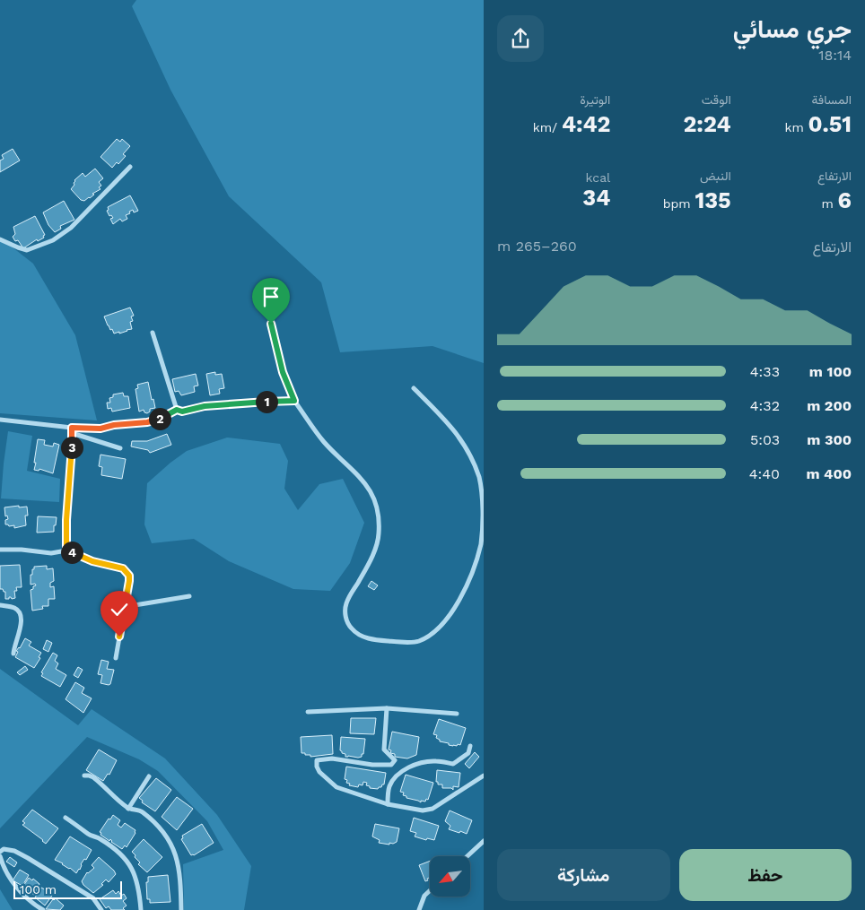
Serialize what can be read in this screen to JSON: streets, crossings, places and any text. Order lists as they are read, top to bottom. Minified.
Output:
{"scale_bar":"100 m","north":"bottom left","page":{"heading":["جري مسائي","18:14"],"stats":[["المسافة","0.51 km"],["الوقت","2:24"],["الوتيرة","4:42 /km"],["الارتفاع","6 m"],["النبض","135 bpm"],["kcal","34"]],"chart":["الارتفاع","260–265 m"],"list":[{"name":"100 m","note":"4:33"},{"name":"200 m","note":"4:32"},{"name":"300 m","note":"5:03"},{"name":"400 m","note":"4:40"}],"pins":["1","2","3","4"],"buttons":["حفظ","مشاركة"],"scale":"100 m"}}
